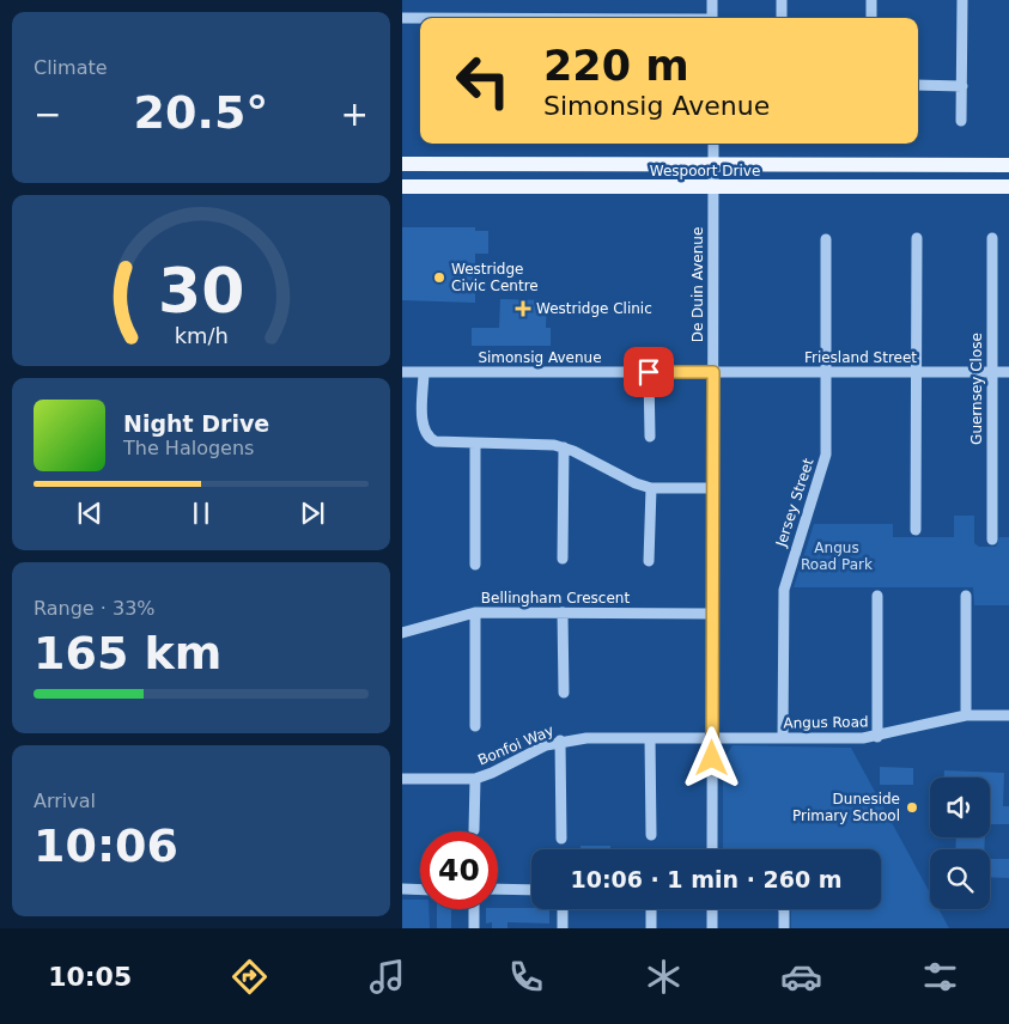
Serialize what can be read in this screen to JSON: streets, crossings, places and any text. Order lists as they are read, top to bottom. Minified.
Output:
{"streets":{"main road":["Wespoort Drive"],"street":["De Duin Avenue","Simonsig Avenue","Friesland Street","Guernsey Close","Jersey Street","Bellingham Crescent","Angus Road","Bonfoi Way"]},"crossings":[["Wespoort Drive","De Duin Avenue"],["De Duin Avenue","Simonsig Avenue"],["De Duin Avenue","Friesland Street"],["De Duin Avenue","Bellingham Crescent"],["De Duin Avenue","Angus Road"],["De Duin Avenue","Bonfoi Way"],["Simonsig Avenue","Friesland Street"],["Friesland Street","Guernsey Close"],["Friesland Street","Jersey Street"],["Jersey Street","Angus Road"],["Angus Road","Bonfoi Way"]],"parks":["Angus Road Park"],"places":{"other":["Westridge Civic Centre","Duneside Primary School"],"health":["Westridge Clinic"]},"page":{"tile":["Climate",["Range · 33%","165 km"],["Arrival","10:06"]],"turn":["220 m","Simonsig Avenue"],"heat":["−","20.5°","+"],"song":["Night Drive","The Halogens"],"limit":"40","trip":"10:06 · 1 min · 260 m","tabs":"10:05","gauge":["30","km/h"]}}
